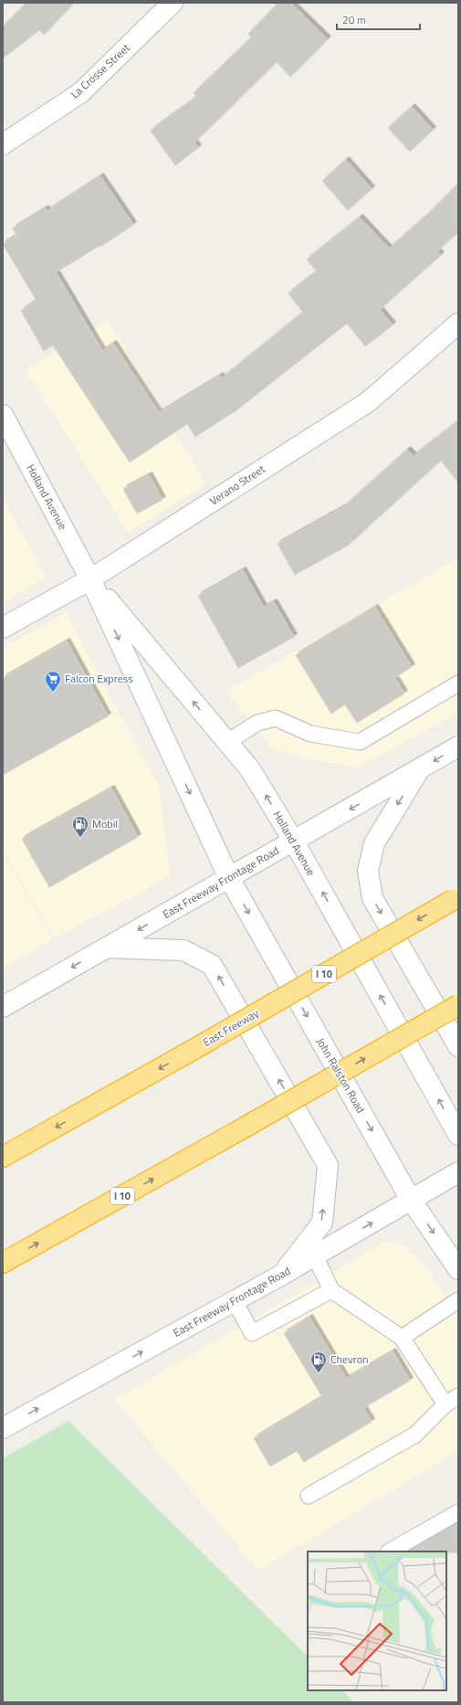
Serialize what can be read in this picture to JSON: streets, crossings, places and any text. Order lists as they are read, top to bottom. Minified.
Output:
{"streets":{"highway":["I 10","East Freeway"],"main road":["La Crosse Street","Verano Street","Holland Avenue","East Freeway Frontage Road","John Ralston Road"]},"crossings":[["Verano Street","Holland Avenue"],["Holland Avenue","East Freeway Frontage Road"],["Holland Avenue","John Ralston Road"],["East Freeway Frontage Road","John Ralston Road"]],"one_way":["John Ralston Road"],"places":{"supermarket":["Falcon Express"],"fuel station":["Mobil","Chevron"]},"scale_bar":"20 m"}
